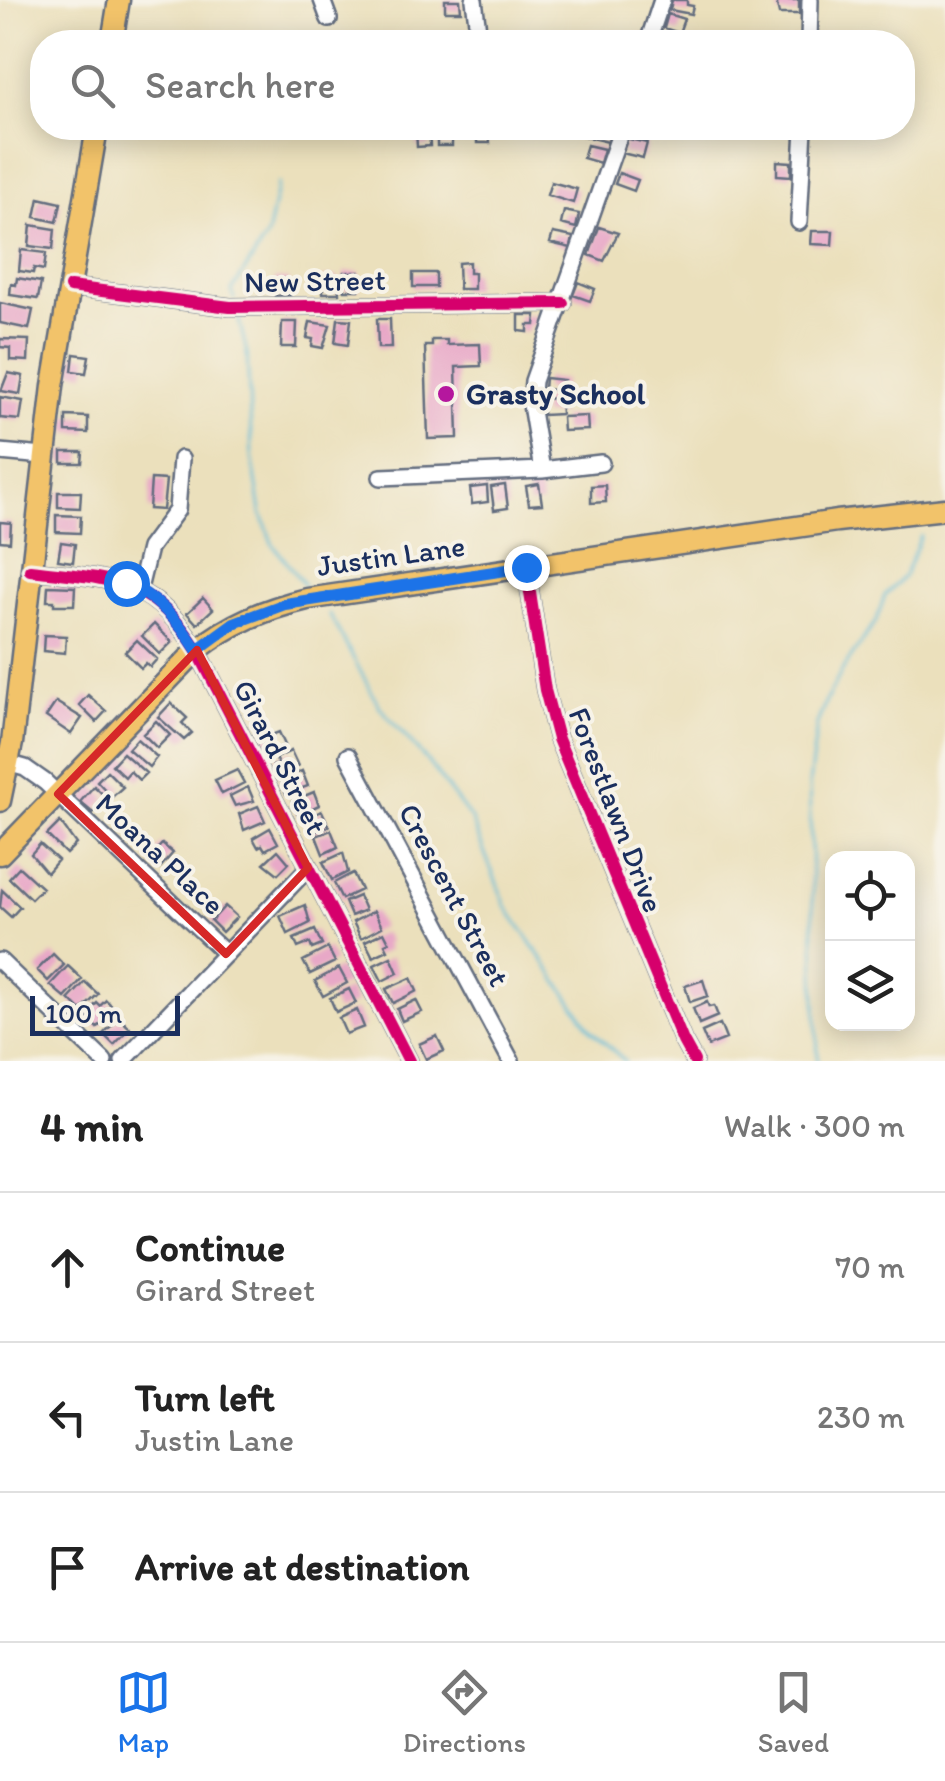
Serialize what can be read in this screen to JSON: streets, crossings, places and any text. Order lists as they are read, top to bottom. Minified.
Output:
{"streets":{"main road":["Justin Lane"],"street":["New Street","Girard Street","Forestlawn Drive","Moana Place","Crescent Street"]},"crossings":[["Justin Lane","Girard Street"],["Justin Lane","Forestlawn Drive"],["Justin Lane","Moana Place"]],"places":["Grasty School"],"scale_bar":"100 m","page":{"search":"Search here","scale":"100 m","heading":["4 min","Walk · 300 m"],"list":[["Continue","Girard Street","70 m"],["Turn left","Justin Lane","230 m"],"Arrive at destination"],"nav":["Map","Directions","Saved"]}}
